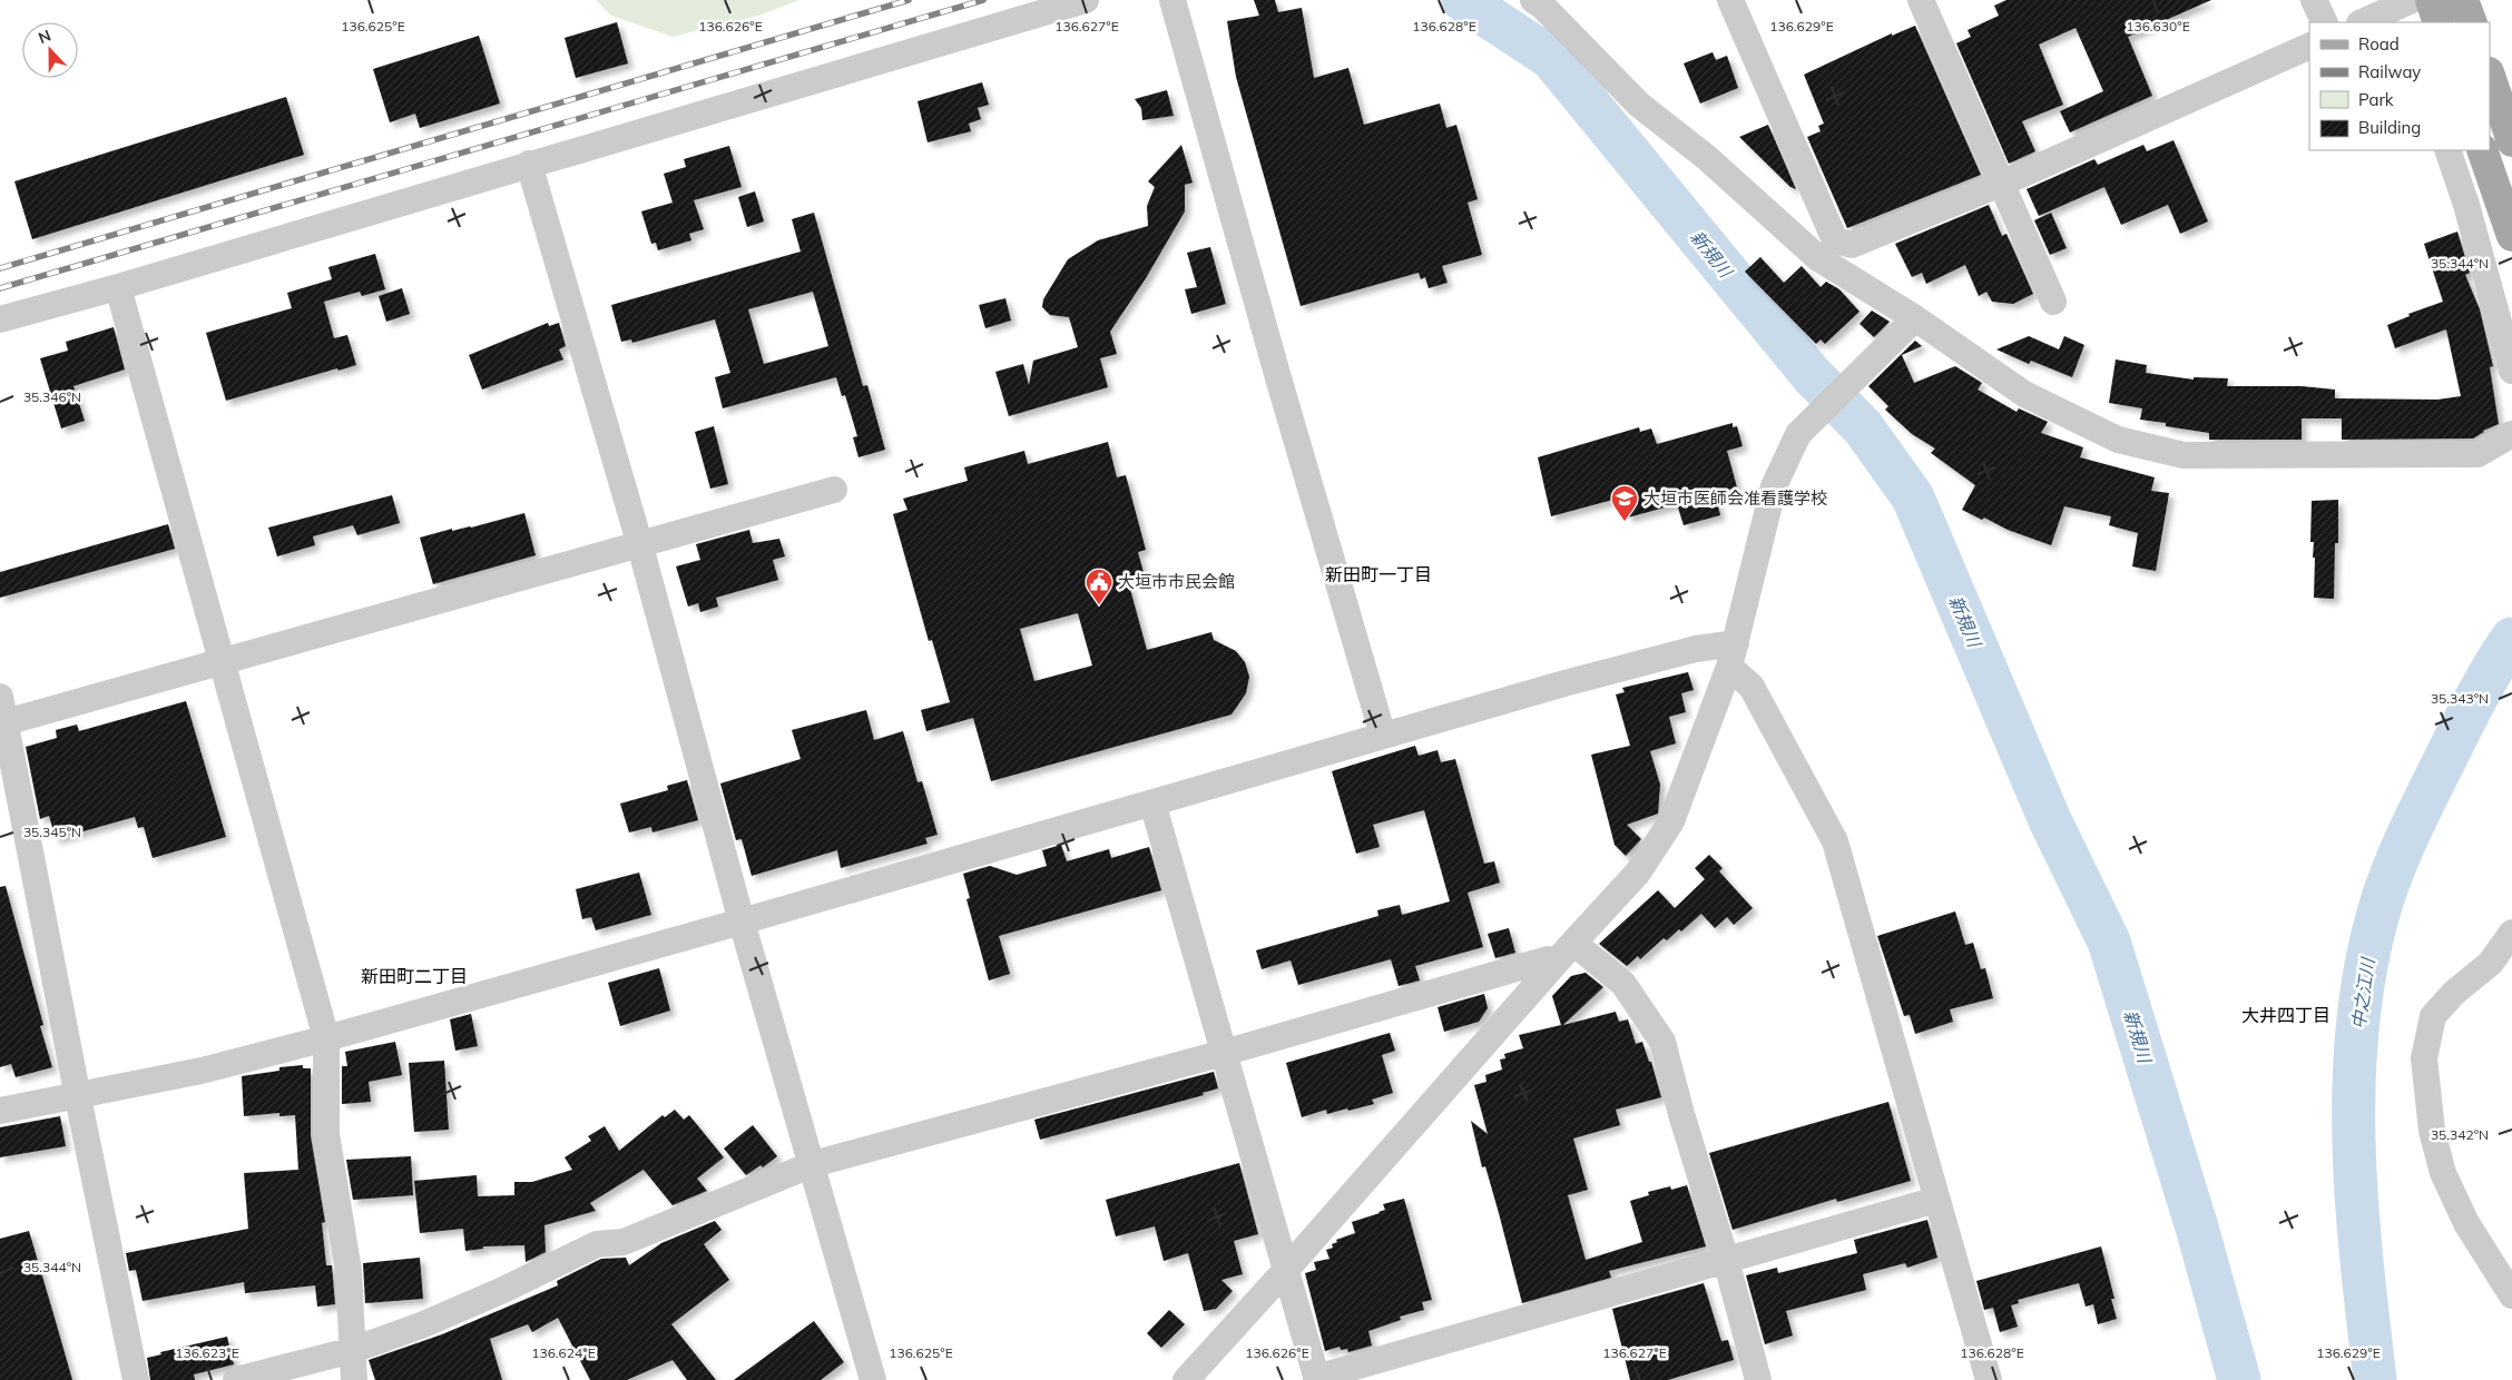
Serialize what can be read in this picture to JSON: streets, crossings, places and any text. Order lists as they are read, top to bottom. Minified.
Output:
{"districts":["新田町一丁目","新田町二丁目","大井四丁目"],"water":["新規川","中之江川"],"places":{"school or university":["大垣市医師会准看護学校"],"public building":["大垣市市民会館"]},"legend":["Road","Railway","Park","Building"],"north":"top","coordinates":["136.625°E","136.626°E","136.627°E","136.628°E","136.629°E","136.630°E","35.344°N","35.346°N","35.343°N","35.345°N","35.342°N","136.623°E","136.624°E"]}
